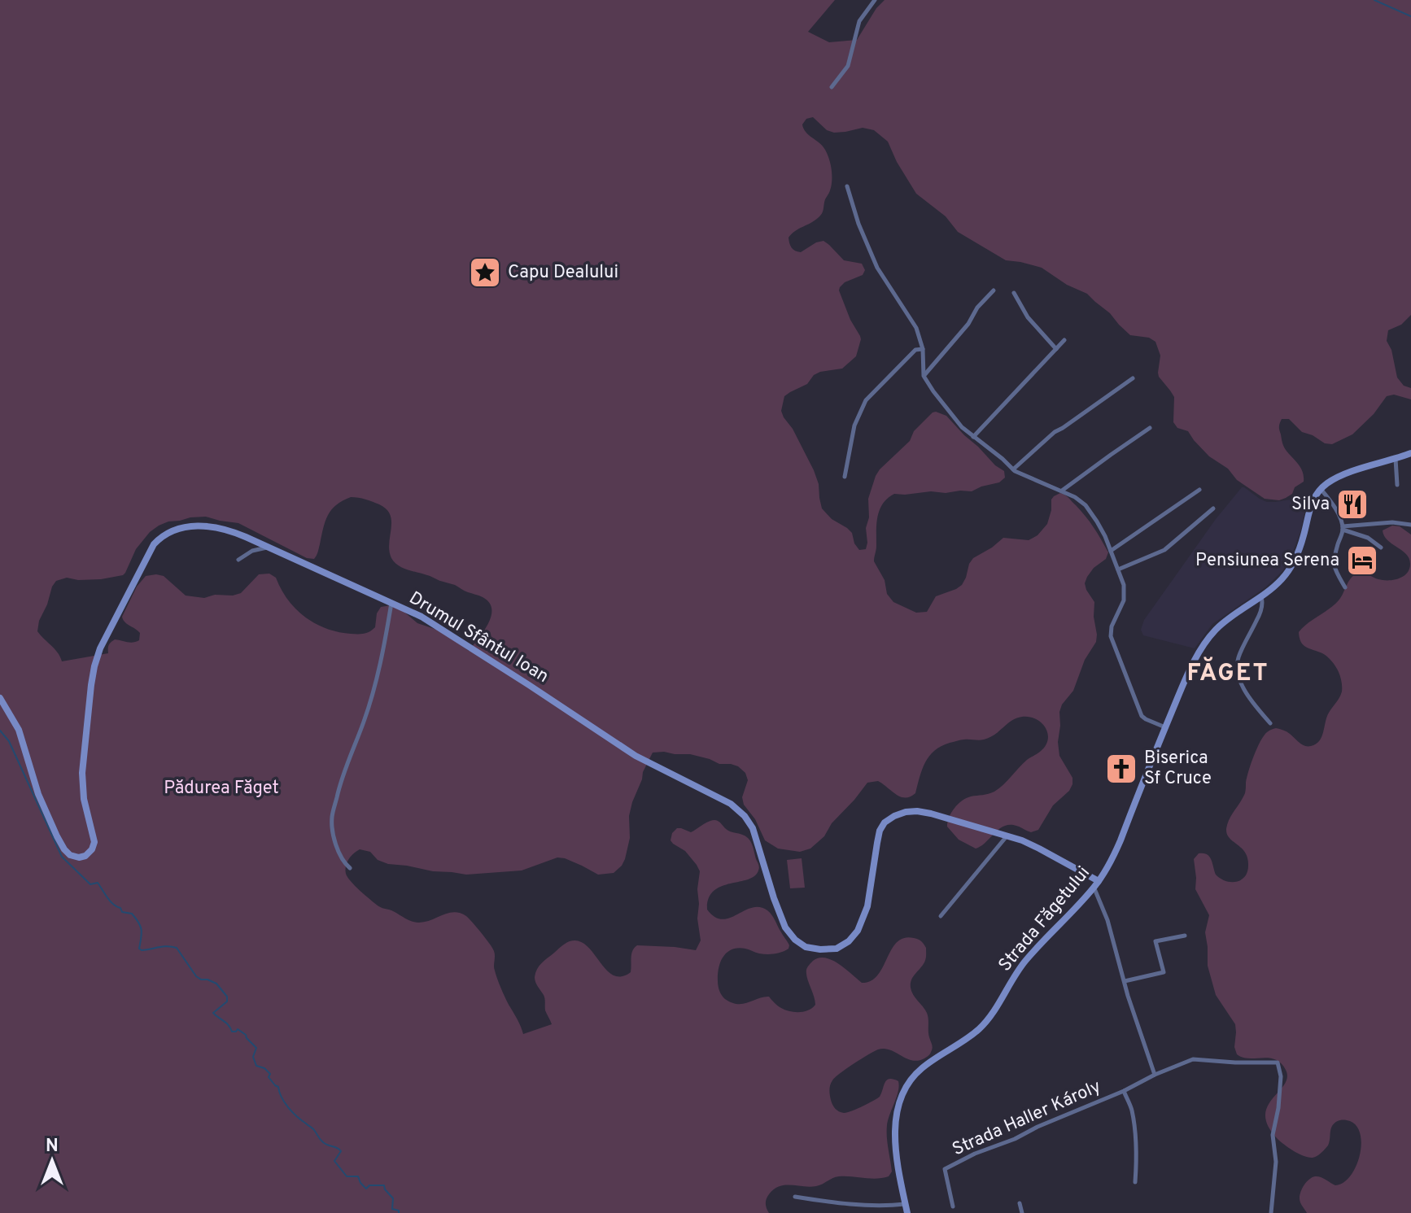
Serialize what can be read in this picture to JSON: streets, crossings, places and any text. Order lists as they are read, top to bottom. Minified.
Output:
{"streets":{"main road":["Drumul Sfântul Ioan","Strada Făgetului"],"street":["Strada Haller Károly"]},"crossings":[["Drumul Sfântul Ioan","Strada Făgetului"]],"districts":["FĂGET"],"parks":["Pădurea Făget"],"places":{"place":["Capu Dealului"],"restaurant":["Silva"],"hotel":["Pensiunea Serena"],"church":["Biserica Sf Cruce"]},"north":"top"}
